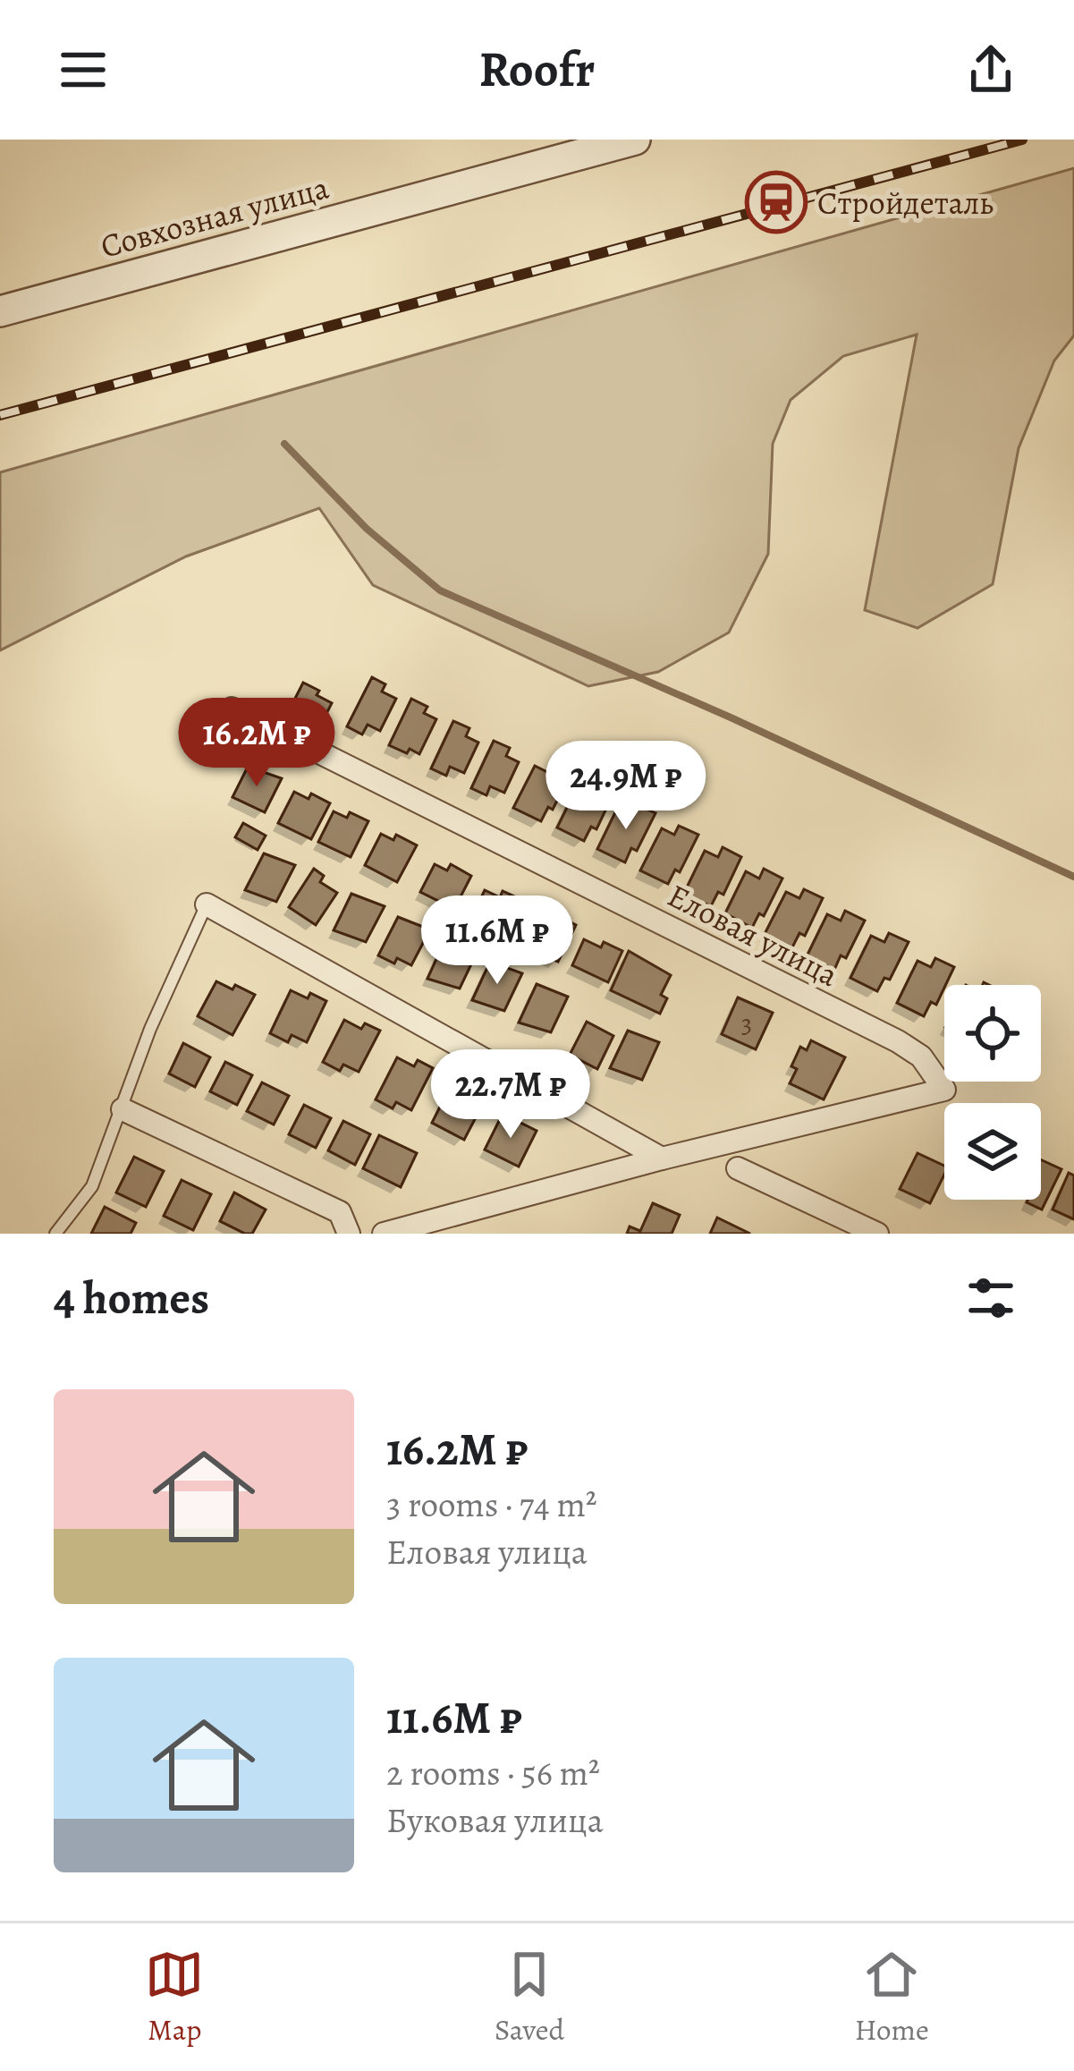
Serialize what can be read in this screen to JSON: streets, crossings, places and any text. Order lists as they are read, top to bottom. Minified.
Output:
{"streets":{"street":["Совхозная улица","Еловая улица"]},"places":{"station":["Стройдеталь"]},"house_numbers":["3"],"page":{"header":"Roofr","price":["16.2M ₽","24.9M ₽","11.6M ₽","22.7M ₽"],"heading":"4 homes","list":[{"name":"16.2M ₽","note":"3 rooms · 74 m² · Еловая улица"},{"name":"11.6M ₽","note":"2 rooms · 56 m² · Буковая улица"}],"tabs":["Map","Saved","Home"]}}
